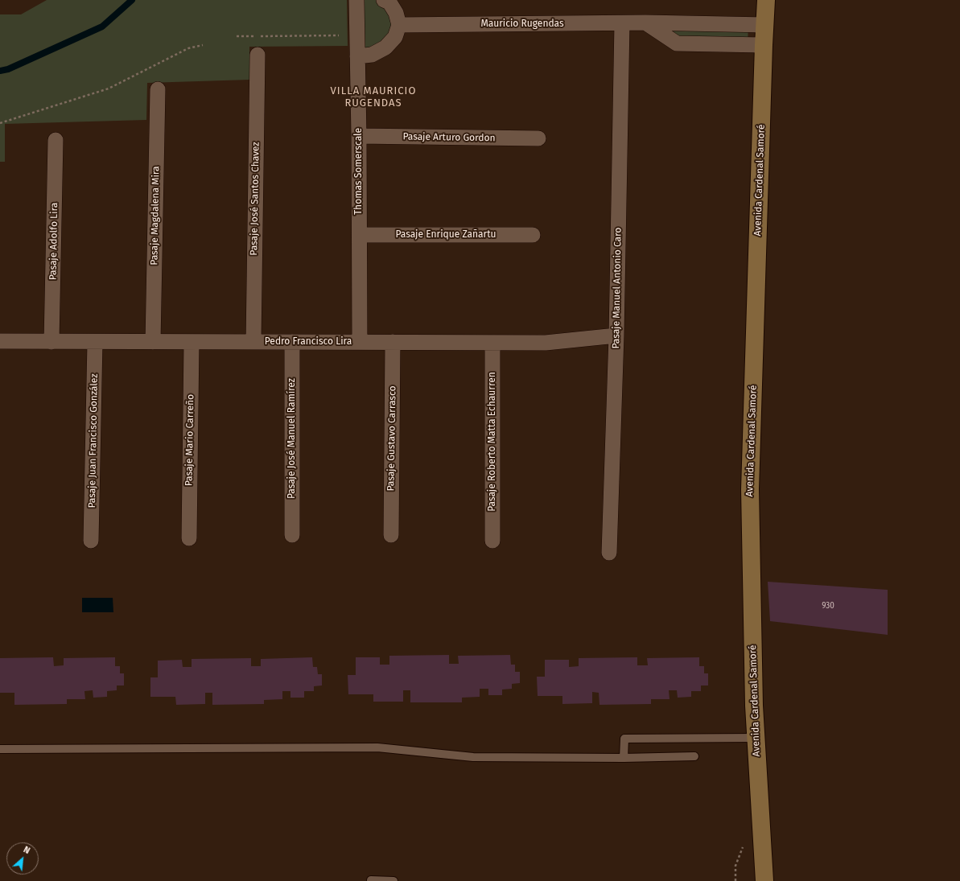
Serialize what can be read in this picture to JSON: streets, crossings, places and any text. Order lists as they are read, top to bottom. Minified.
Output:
{"streets":{"main road":["Avenida Cardenal Samoré"],"street":["Mauricio Rugendas","Pasaje Arturo Gordon","Thomas Somerscale","Pasaje José Santos Chavez","Pasaje Magdalena Mira","Pasaje Enrique Zañartu","Pasaje Adolfo Lira","Pasaje Manuel Antonio Caro","Pedro Francisco Lira","Pasaje José Manuel Ramírez","Pasaje Gustavo Carrasco","Pasaje Mario Carreño","Pasaje Juan Francisco González","Pasaje Roberto Matta Echaurren"]},"crossings":[["Mauricio Rugendas","Avenida Cardenal Samoré"],["Mauricio Rugendas","Pasaje Manuel Antonio Caro"],["Pasaje Arturo Gordon","Thomas Somerscale"],["Thomas Somerscale","Pasaje Enrique Zañartu"],["Thomas Somerscale","Pedro Francisco Lira"],["Pasaje José Santos Chavez","Pedro Francisco Lira"],["Pasaje Magdalena Mira","Pedro Francisco Lira"],["Pasaje Adolfo Lira","Pedro Francisco Lira"],["Pasaje Manuel Antonio Caro","Pedro Francisco Lira"],["Pedro Francisco Lira","Pasaje José Manuel Ramírez"],["Pedro Francisco Lira","Pasaje Gustavo Carrasco"],["Pedro Francisco Lira","Pasaje Mario Carreño"],["Pedro Francisco Lira","Pasaje Juan Francisco González"],["Pedro Francisco Lira","Pasaje Roberto Matta Echaurren"]],"districts":["VILLA MAURICIO RUGENDAS"],"house_numbers":["930"],"north":"top right"}
